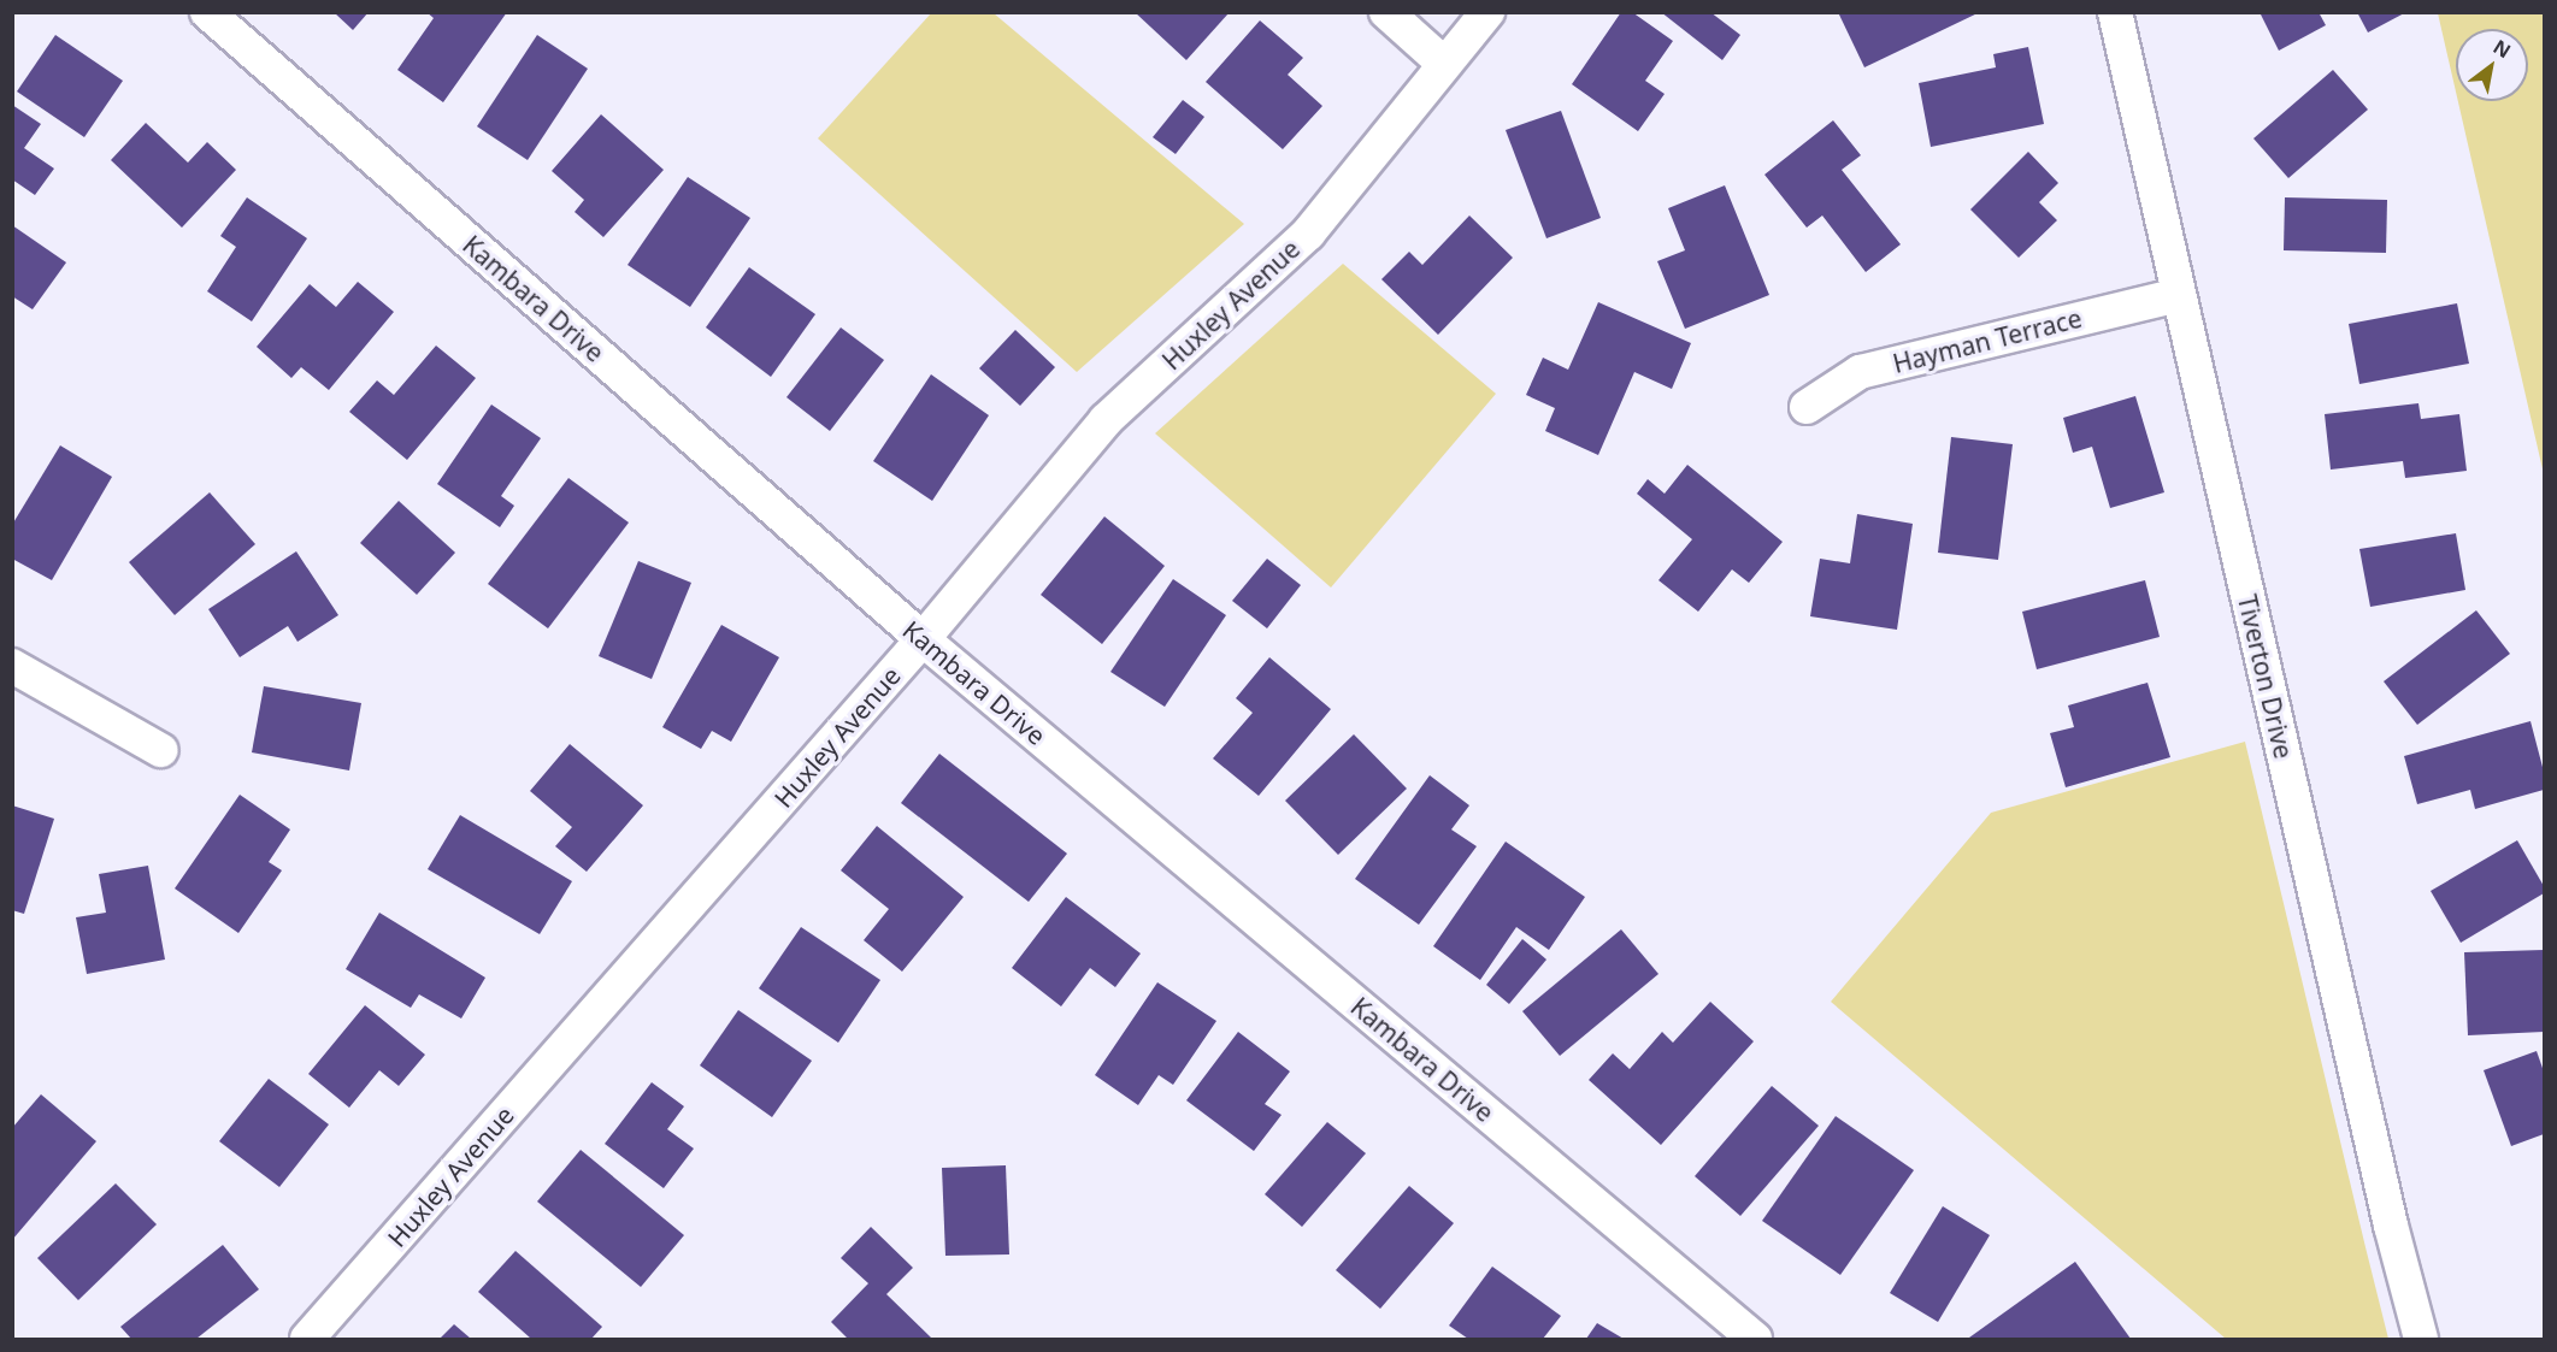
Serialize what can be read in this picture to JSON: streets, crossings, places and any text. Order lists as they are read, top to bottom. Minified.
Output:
{"streets":{"street":["Kambara Drive","Huxley Avenue","Hayman Terrace","Tiverton Drive"]},"crossings":[["Kambara Drive","Huxley Avenue"],["Hayman Terrace","Tiverton Drive"]],"north":"top right"}
